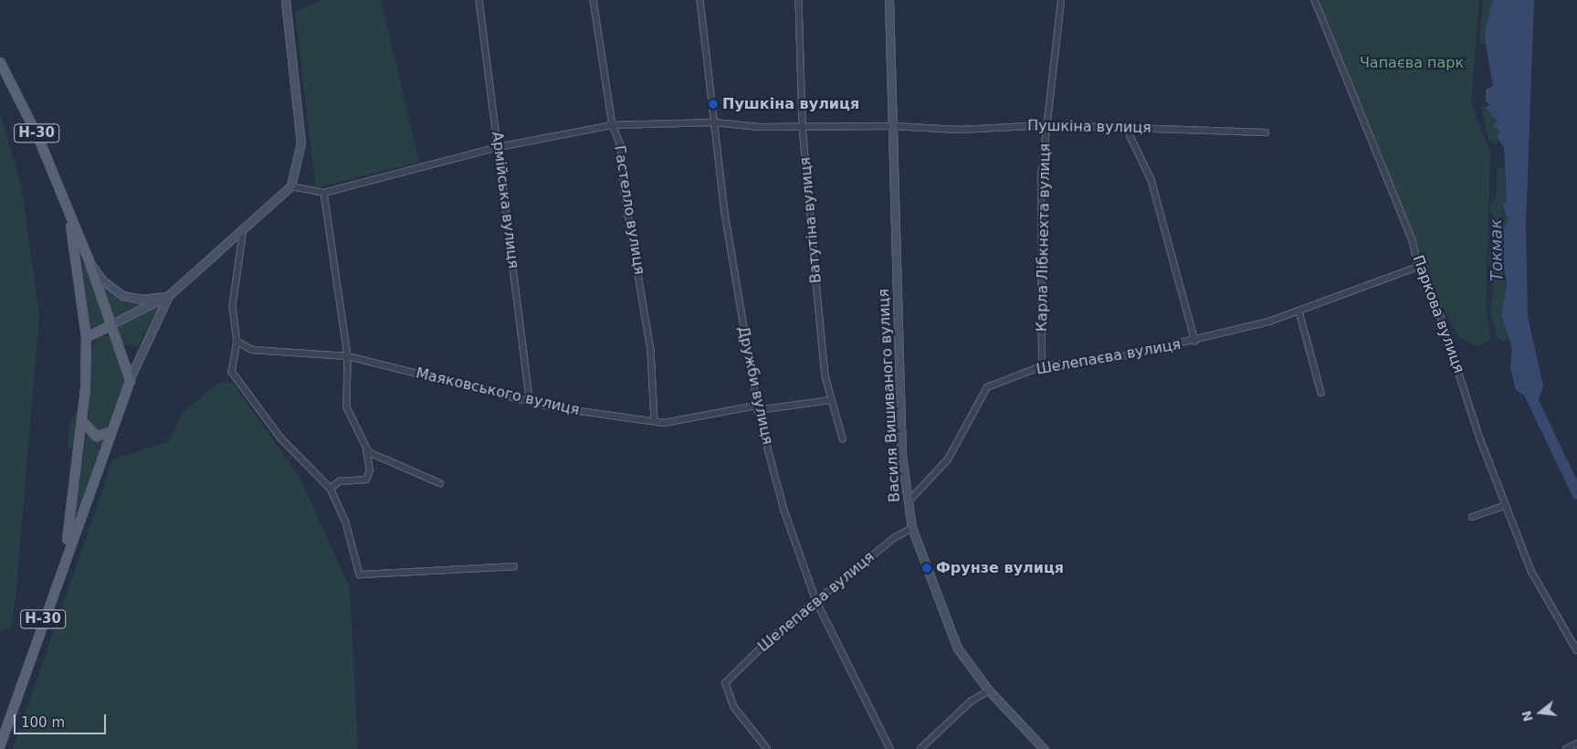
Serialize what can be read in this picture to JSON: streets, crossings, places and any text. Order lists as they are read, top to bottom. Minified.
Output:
{"streets":{"main road":["Н-30"],"street":["Пушкіна вулиця","Армійська вулиця","Гастелло вулиця","Ватутіна вулиця","Карла Лібкнехта вулиця","Паркова вулиця","Шелепаєва вулиця","Дружби вулиця","Маяковського вулиця","Василя Вишиваного вулиця"]},"crossings":[["Пушкіна вулиця","Армійська вулиця"],["Пушкіна вулиця","Гастелло вулиця"],["Пушкіна вулиця","Ватутіна вулиця"],["Пушкіна вулиця","Карла Лібкнехта вулиця"],["Пушкіна вулиця","Дружби вулиця"],["Пушкіна вулиця","Василя Вишиваного вулиця"],["Армійська вулиця","Маяковського вулиця"],["Гастелло вулиця","Маяковського вулиця"],["Ватутіна вулиця","Маяковського вулиця"],["Карла Лібкнехта вулиця","Шелепаєва вулиця"],["Паркова вулиця","Шелепаєва вулиця"],["Шелепаєва вулиця","Дружби вулиця"],["Шелепаєва вулиця","Василя Вишиваного вулиця"],["Дружби вулиця","Маяковського вулиця"]],"water":["Токмак"],"parks":["Чапаєва парк"],"places":["Пушкіна вулиця","Фрунзе вулиця"],"scale_bar":"100 m","north":"left"}
